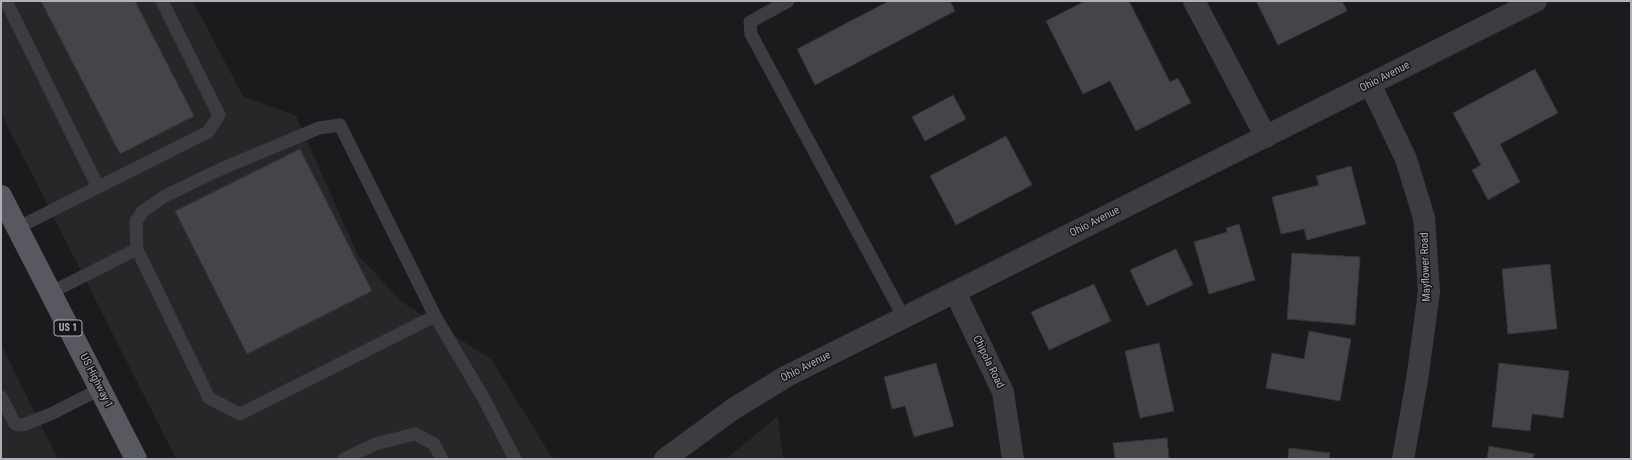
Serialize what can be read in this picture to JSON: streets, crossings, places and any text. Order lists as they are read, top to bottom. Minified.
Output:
{"streets":{"main road":["US 1","US Highway 1"],"street":["Ohio Avenue","Mayflower Road","Chipola Road"]},"crossings":[["Ohio Avenue","Mayflower Road"],["Ohio Avenue","Chipola Road"]]}
